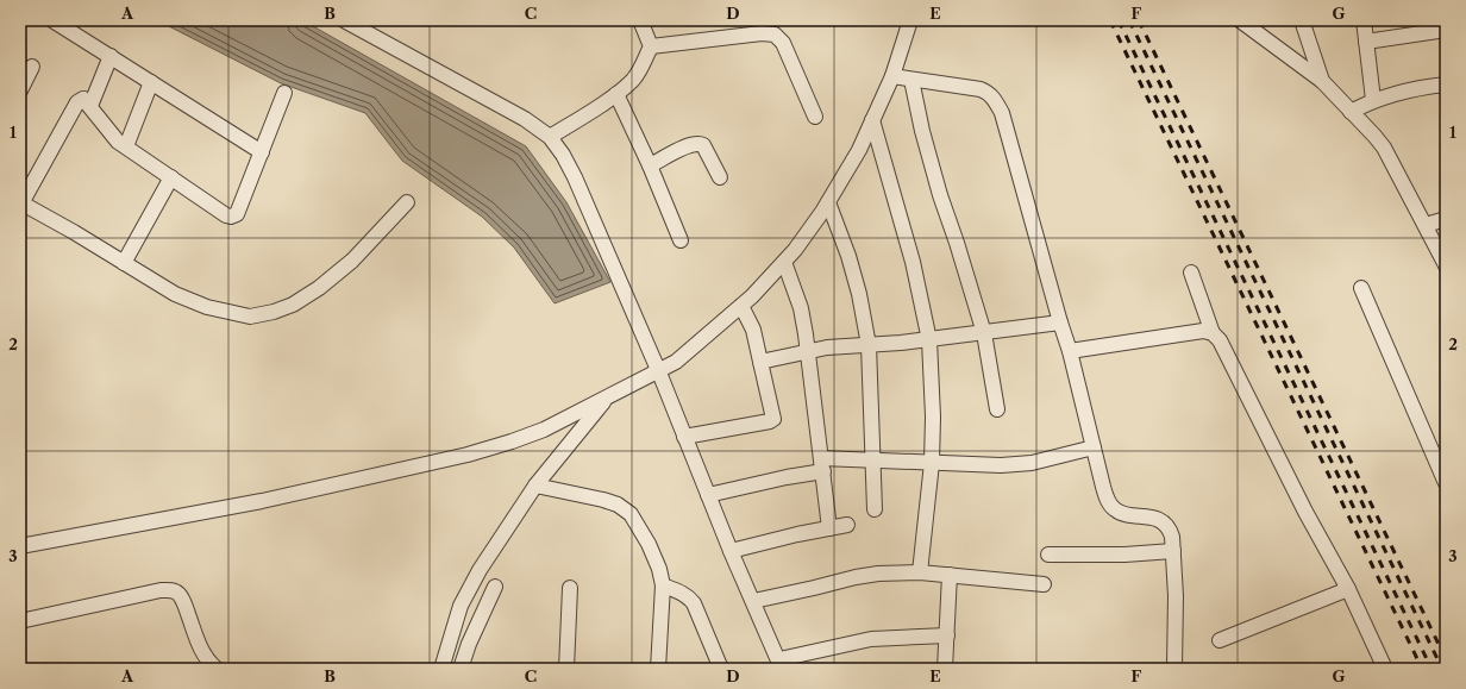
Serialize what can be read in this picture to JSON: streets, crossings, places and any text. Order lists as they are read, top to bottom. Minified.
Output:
{"grid":{"columns":["A","B","C","D","E","F","G"],"rows":["1","2","3"]}}
